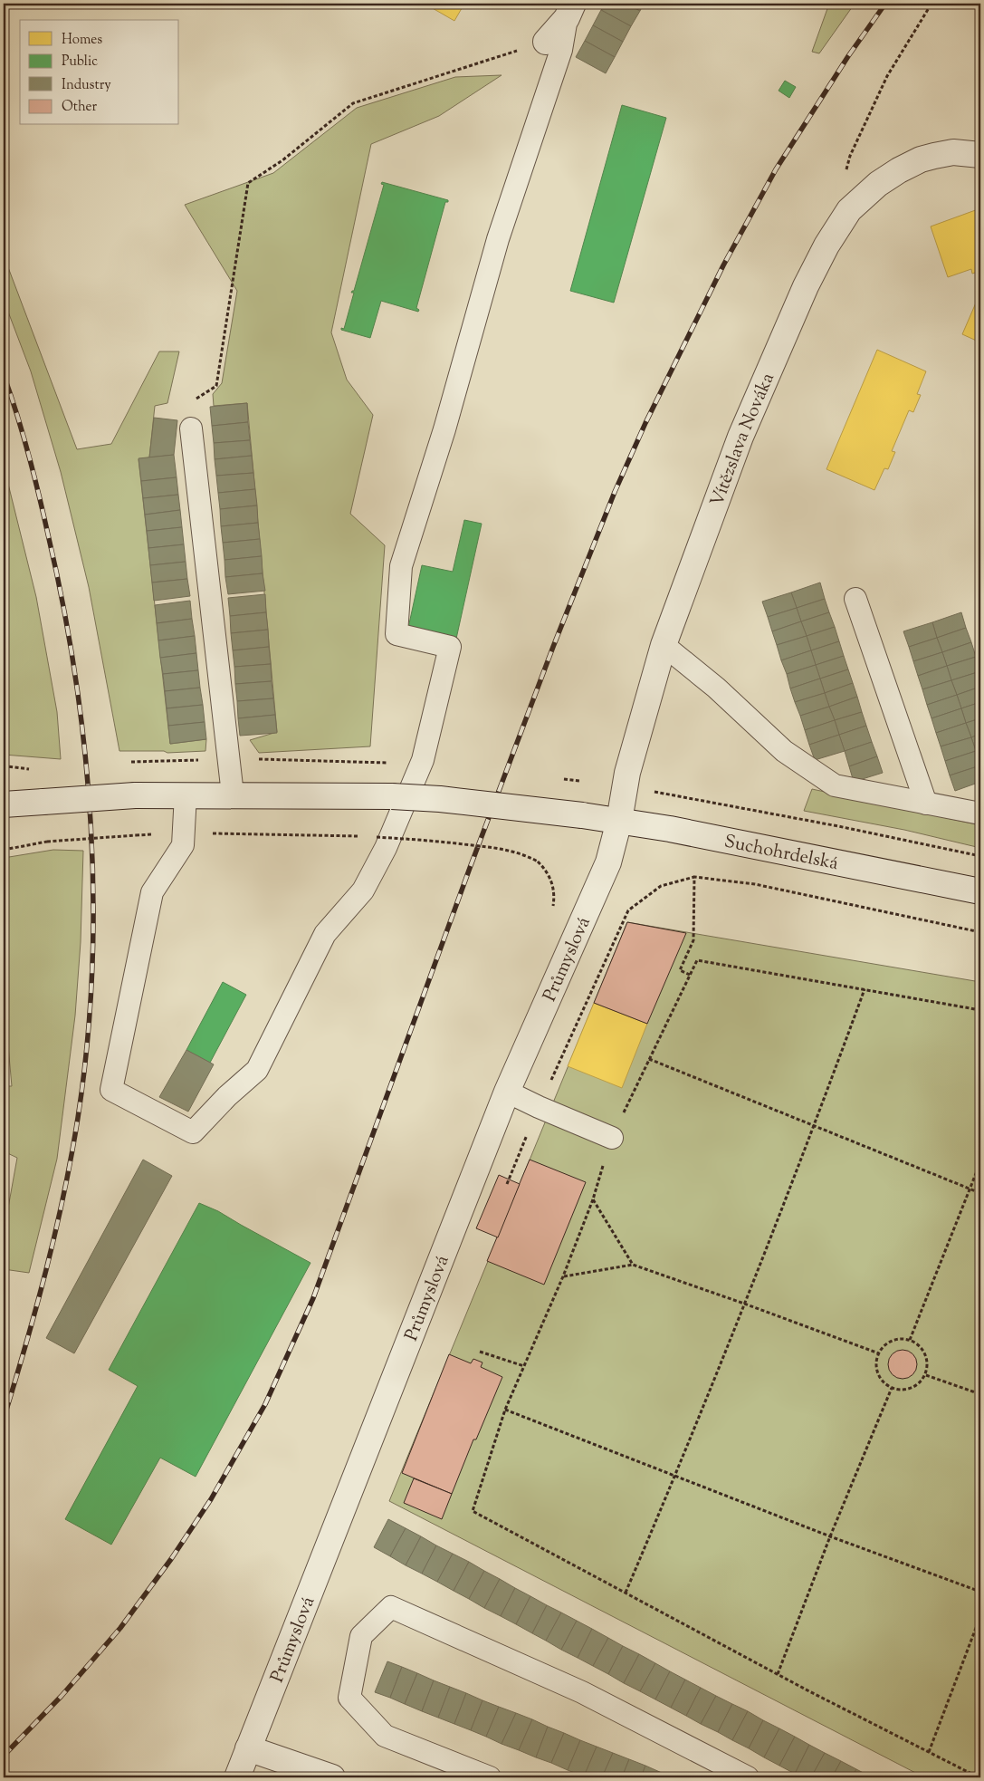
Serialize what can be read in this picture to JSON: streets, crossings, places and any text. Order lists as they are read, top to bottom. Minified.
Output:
{"streets":{"street":["Vítězslava Nováka","Suchohrdelská","Průmyslová"]},"crossings":[["Vítězslava Nováka","Suchohrdelská"],["Vítězslava Nováka","Průmyslová"],["Suchohrdelská","Průmyslová"]],"legend":["Homes","Public","Industry","Other"]}
